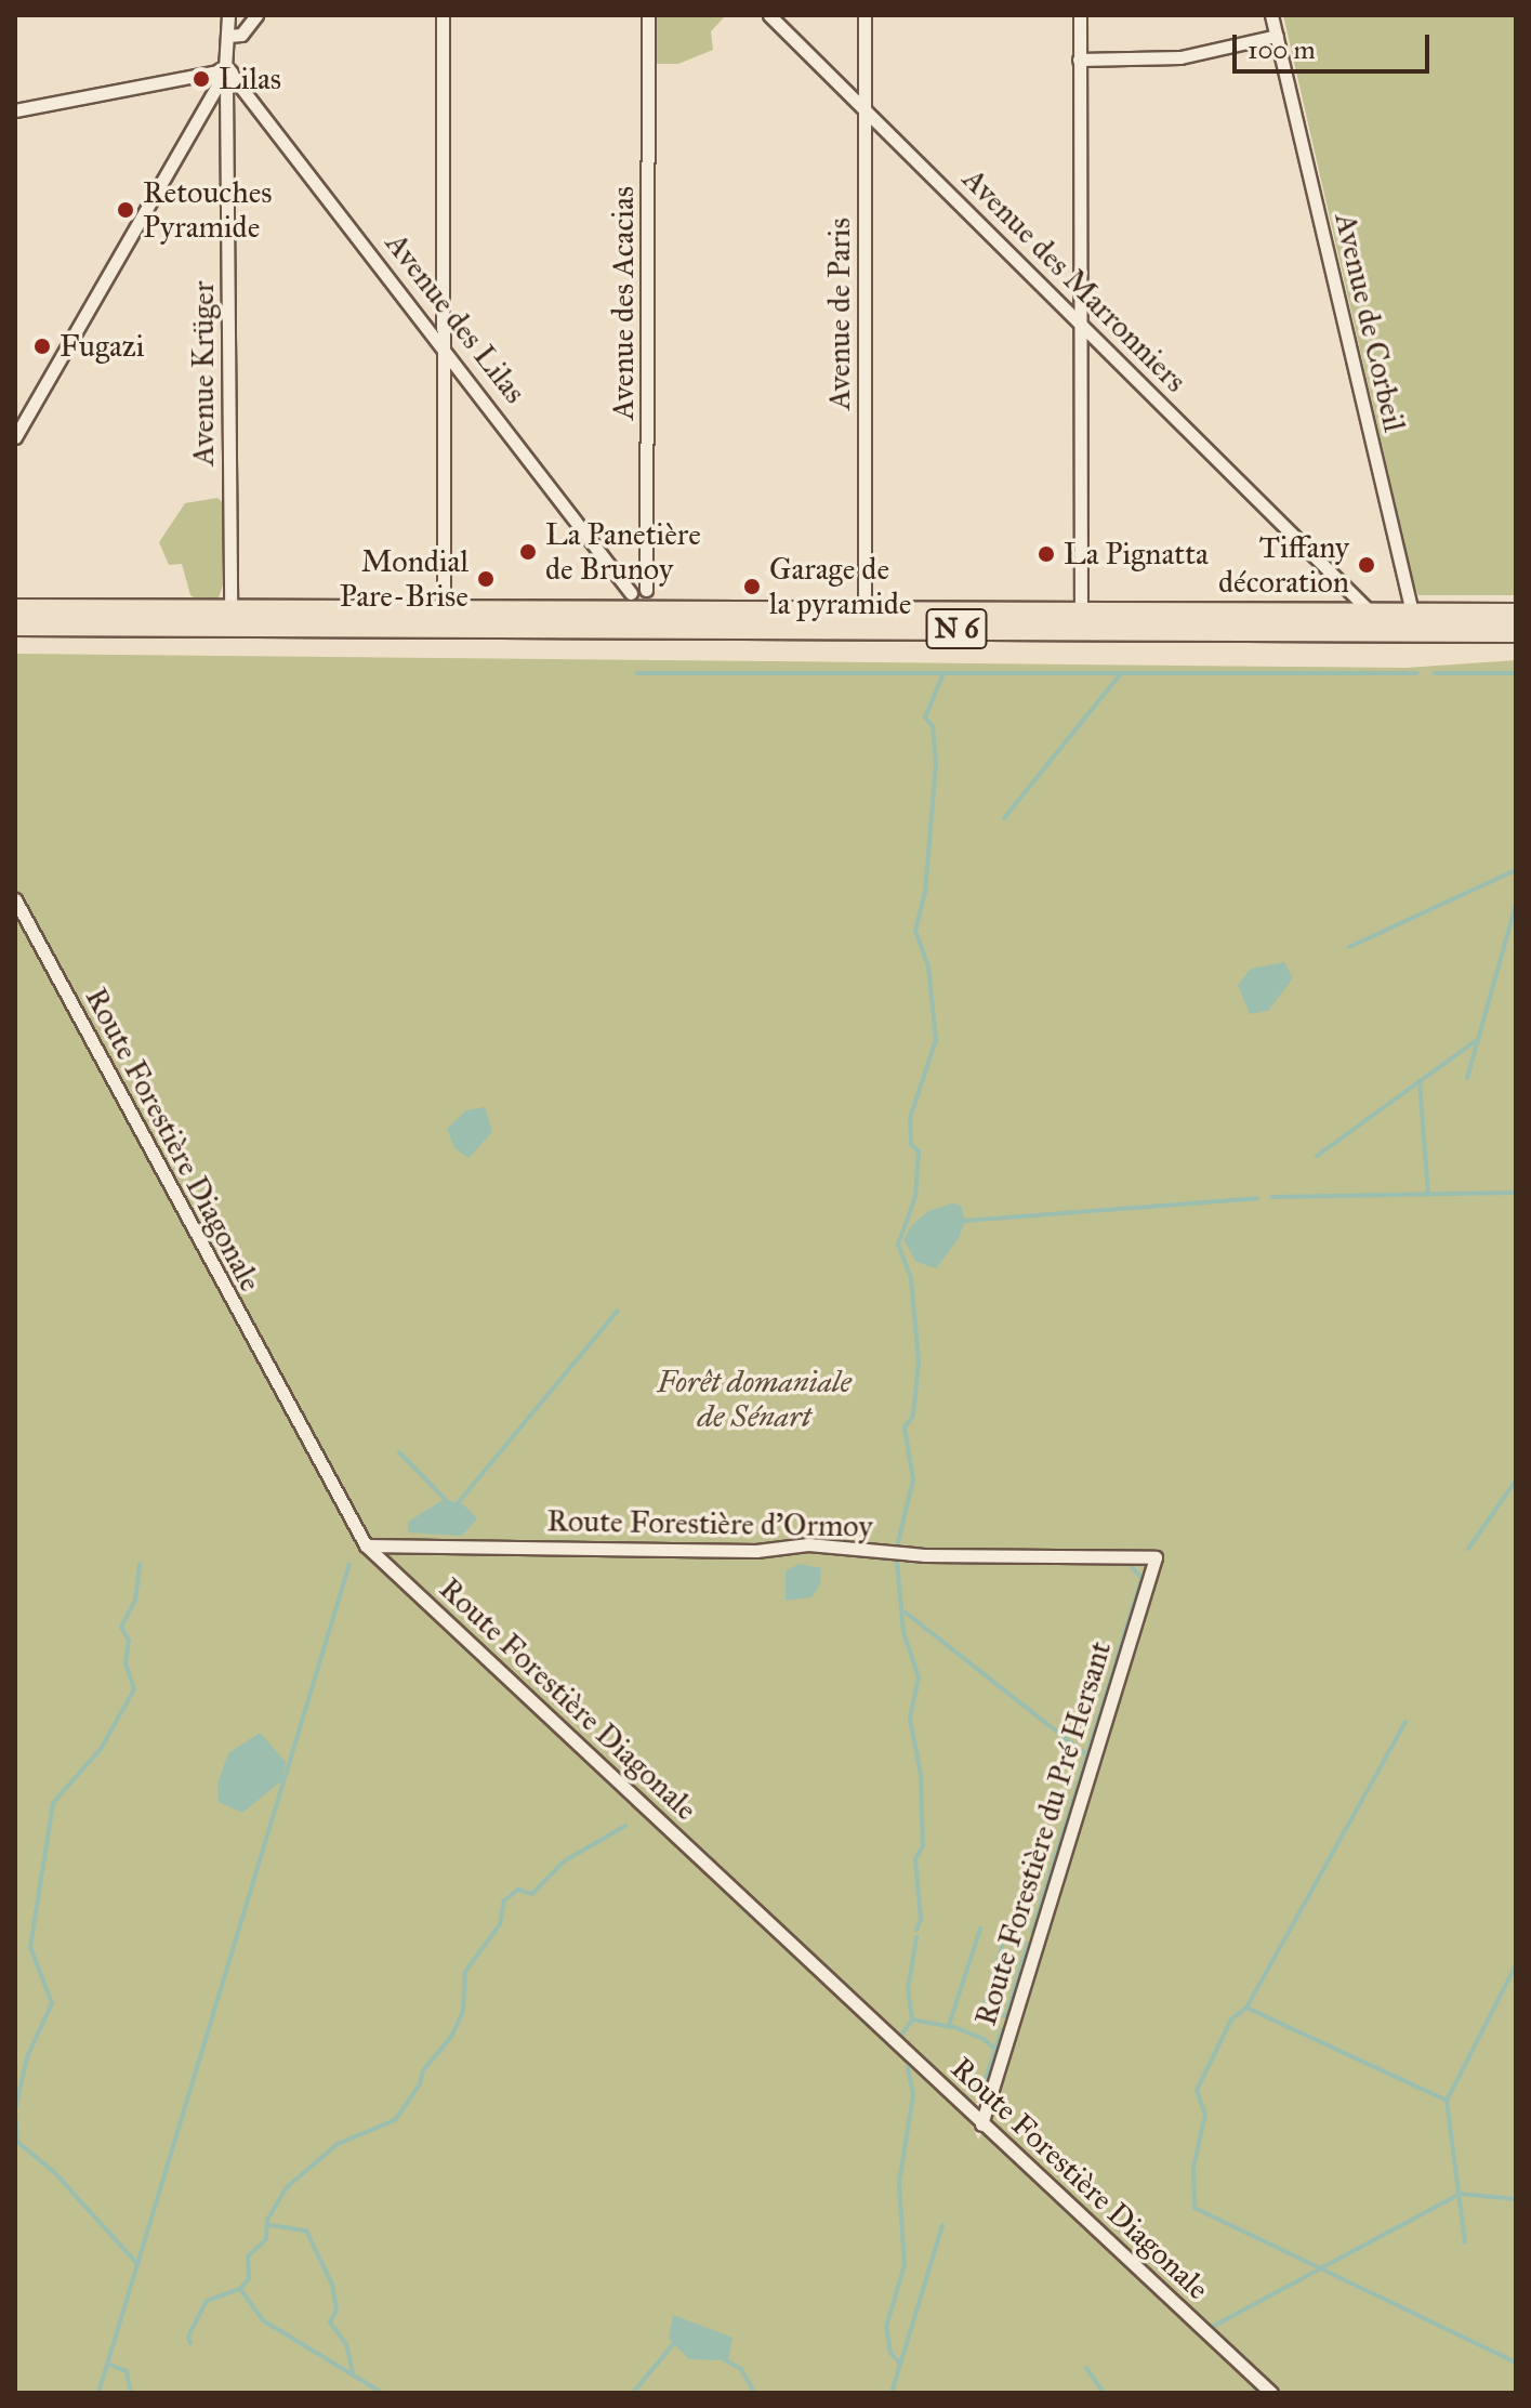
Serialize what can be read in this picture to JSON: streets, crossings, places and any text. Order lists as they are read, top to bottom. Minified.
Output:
{"streets":{"main road":["N 6"],"street":["Avenue des Marronniers","Avenue des Acacias","Avenue de Paris","Avenue des Lilas","Avenue de Corbeil","Avenue Krüger","Route Forestière Diagonale","Route Forestière d'Ormoy","Route Forestière du Pré Hersant"]},"crossings":[["Avenue des Marronniers","Avenue de Paris"],["Avenue des Marronniers","N 6"],["Avenue de Paris","N 6"],["Avenue des Lilas","Avenue Krüger"],["Avenue de Corbeil","N 6"],["Avenue Krüger","N 6"],["Route Forestière Diagonale","Route Forestière d'Ormoy"],["Route Forestière Diagonale","Route Forestière du Pré Hersant"],["Route Forestière d'Ormoy","Route Forestière du Pré Hersant"]],"parks":["Forêt domaniale de Sénart"],"places":["Lilas","Retouches Pyramide","Fugazi","La Panetière de Brunoy","La Pignatta","Tiffany décoration","Mondial Pare-Brise","Garage de la pyramide"],"scale_bar":"100 m"}
